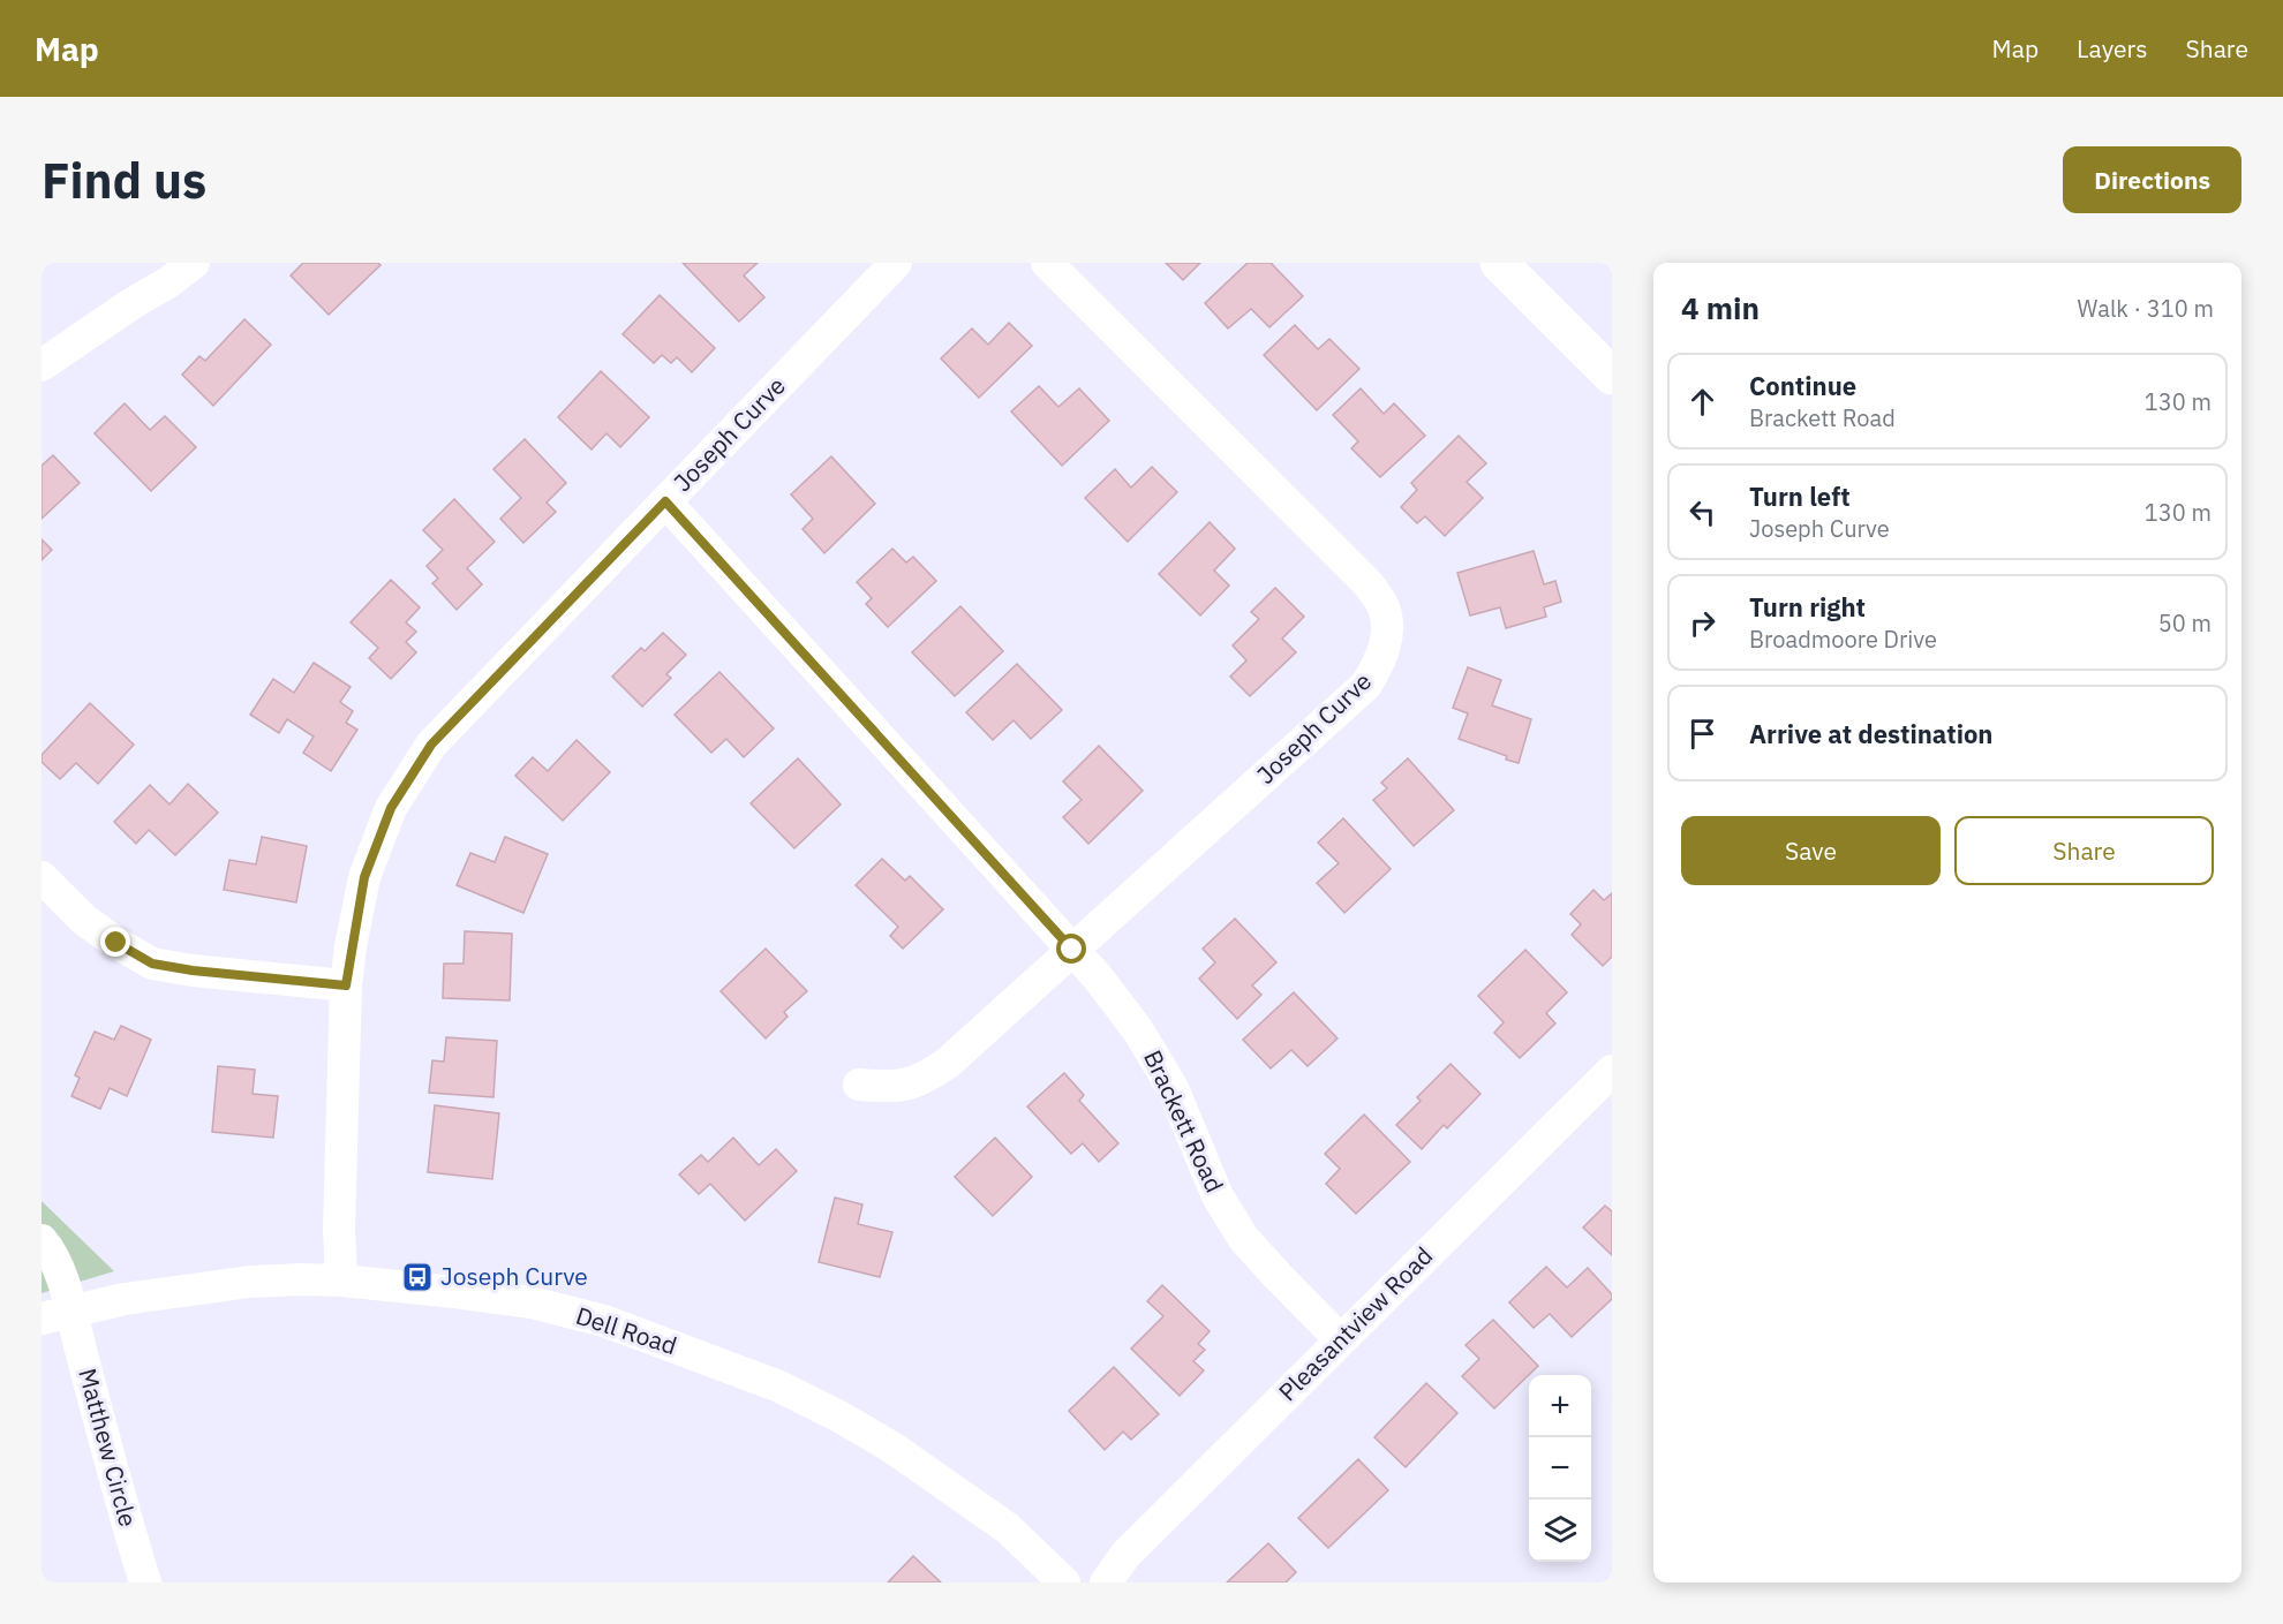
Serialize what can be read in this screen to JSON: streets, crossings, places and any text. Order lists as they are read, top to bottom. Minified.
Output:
{"streets":{"street":["Joseph Curve","Brackett Road","Pleasantview Road","Dell Road","Matthew Circle"]},"crossings":[["Joseph Curve","Brackett Road"],["Joseph Curve","Dell Road"],["Brackett Road","Pleasantview Road"],["Dell Road","Matthew Circle"]],"places":{"bus stop":["Joseph Curve"]},"page":{"header":"Map","nav":["Map","Layers","Share"],"buttons":["Directions",["Save","Share"]],"title":"Find us","heading":["4 min","Walk · 310 m"],"list":[["Continue","Brackett Road","130 m"],["Turn left","Joseph Curve","130 m"],["Turn right","Broadmoore Drive","50 m"],"Arrive at destination"],"map_buttons":["+","−"]}}
